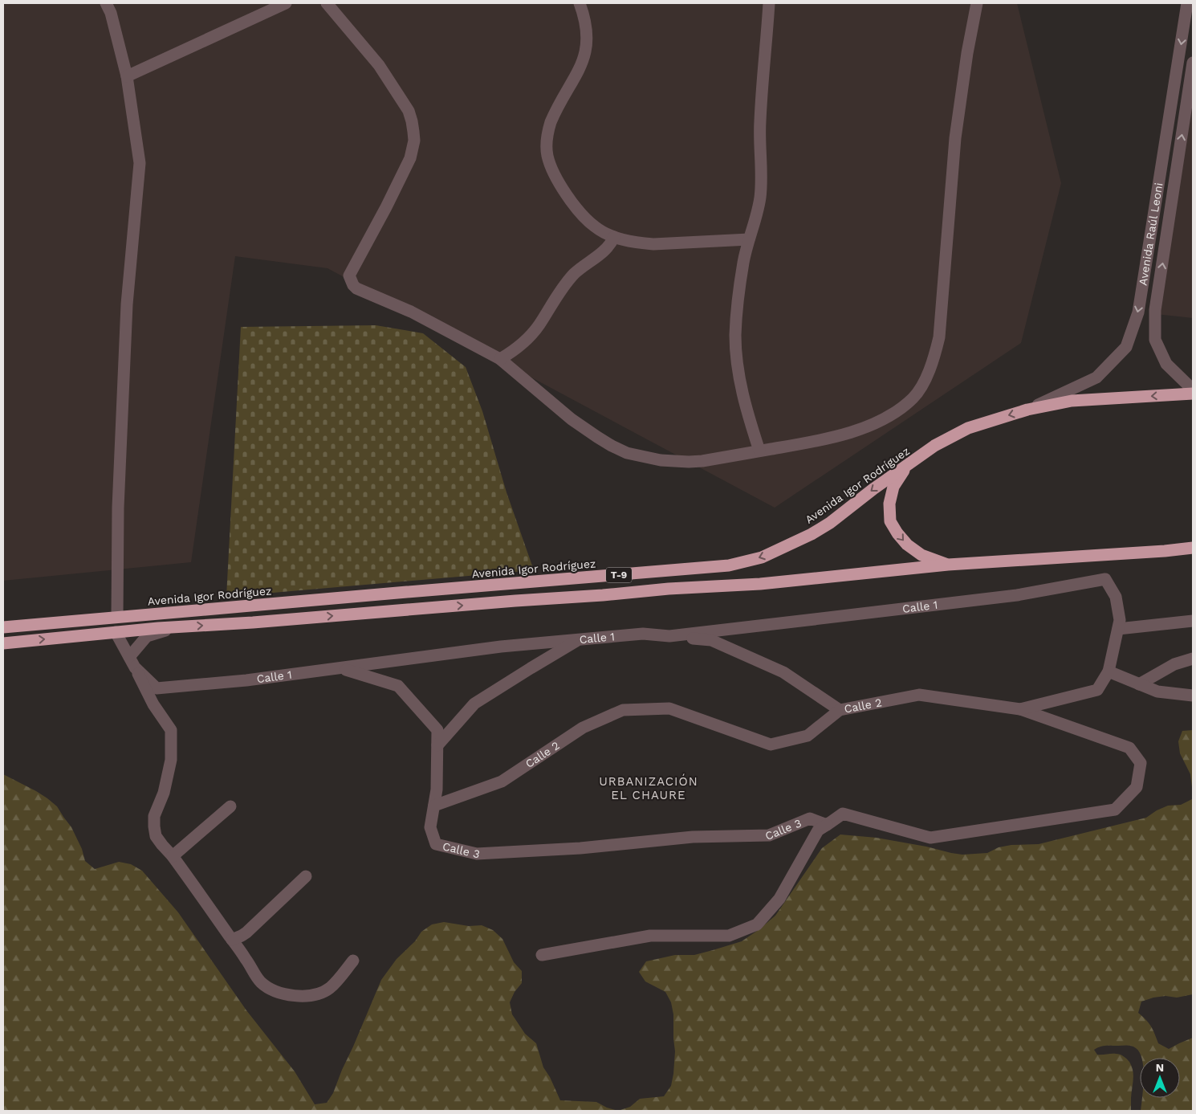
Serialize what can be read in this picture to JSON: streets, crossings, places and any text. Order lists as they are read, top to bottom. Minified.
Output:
{"streets":{"highway":["Avenida Igor Rodríguez","T-9"],"street":["Avenida Raúl Leoni","Calle 1","Calle 2","Calle 3"]},"crossings":[["Avenida Raúl Leoni","Avenida Igor Rodríguez"],["Avenida Igor Rodríguez","T-9"],["T-9","Calle 1"],["Calle 1","Calle 2"],["Calle 2","Calle 3"]],"districts":["URBANIZACIÓN EL CHAURE"],"north":"top"}
